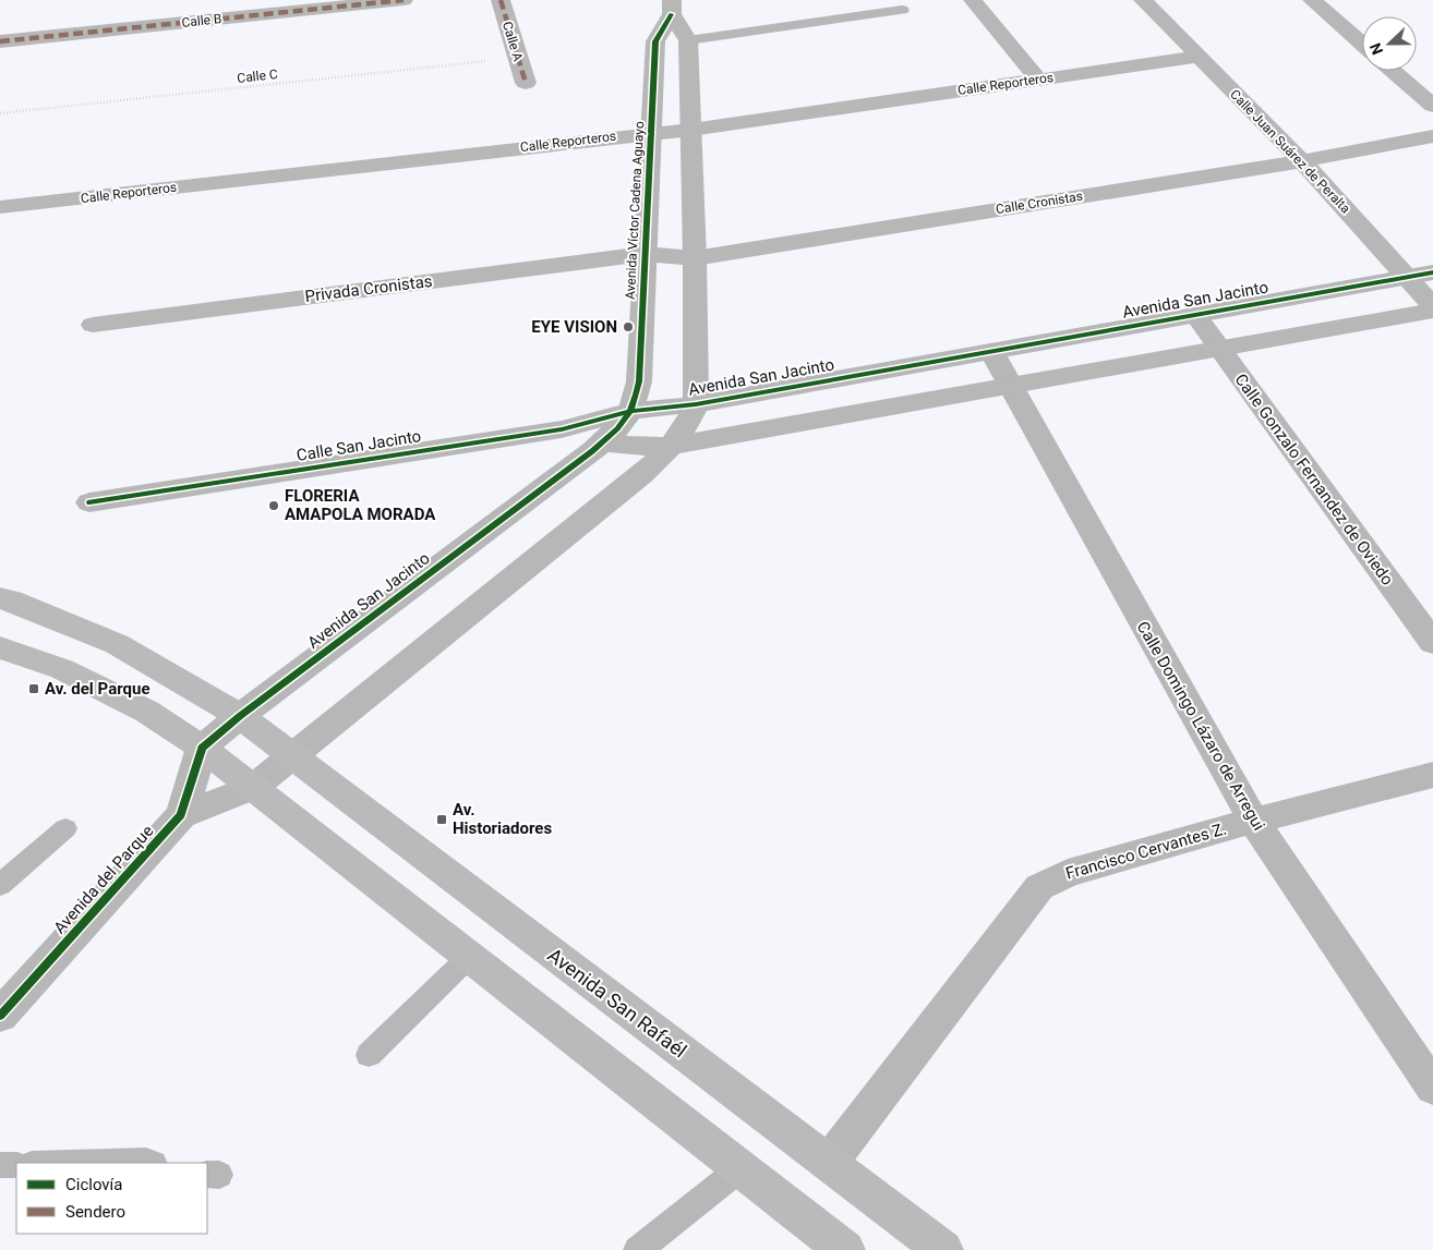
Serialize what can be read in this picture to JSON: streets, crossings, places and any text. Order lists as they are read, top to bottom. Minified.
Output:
{"streets":{"main road":["Avenida San Rafaél"],"street":["Calle B","Calle A","Calle Reporteros","Calle Juan Suárez de Peralta","Calle Cronistas","Avenida Víctor Cadena Aguayo","Privada Cronistas","Avenida San Jacinto","Calle San Jacinto","Calle Gonzalo Fernandez de Oviedo","Calle Domingo Lázaro de Arregui","Francisco Cervantes Z.","Avenida del Parque"],"path":["Calle C"]},"crossings":[["Calle A","Calle C"],["Calle Reporteros","Calle Juan Suárez de Peralta"],["Calle Reporteros","Avenida Víctor Cadena Aguayo"],["Calle Juan Suárez de Peralta","Calle Cronistas"],["Calle Juan Suárez de Peralta","Avenida San Jacinto"],["Calle Cronistas","Avenida Víctor Cadena Aguayo"],["Calle Cronistas","Privada Cronistas"],["Avenida Víctor Cadena Aguayo","Privada Cronistas"],["Avenida Víctor Cadena Aguayo","Avenida San Jacinto"],["Avenida Víctor Cadena Aguayo","Calle San Jacinto"],["Avenida San Jacinto","Calle San Jacinto"],["Avenida San Jacinto","Calle Gonzalo Fernandez de Oviedo"],["Avenida San Jacinto","Calle Domingo Lázaro de Arregui"],["Avenida San Jacinto","Avenida del Parque"],["Avenida San Jacinto","Avenida San Rafaél"],["Calle Domingo Lázaro de Arregui","Francisco Cervantes Z."],["Francisco Cervantes Z.","Avenida San Rafaél"]],"places":{"other":["EYE VISION","FLORERIA AMAPOLA MORADA"],"transit":["Av. del Parque","Av. Historiadores"]},"legend":["Ciclovía","Sendero"],"north":"left"}
